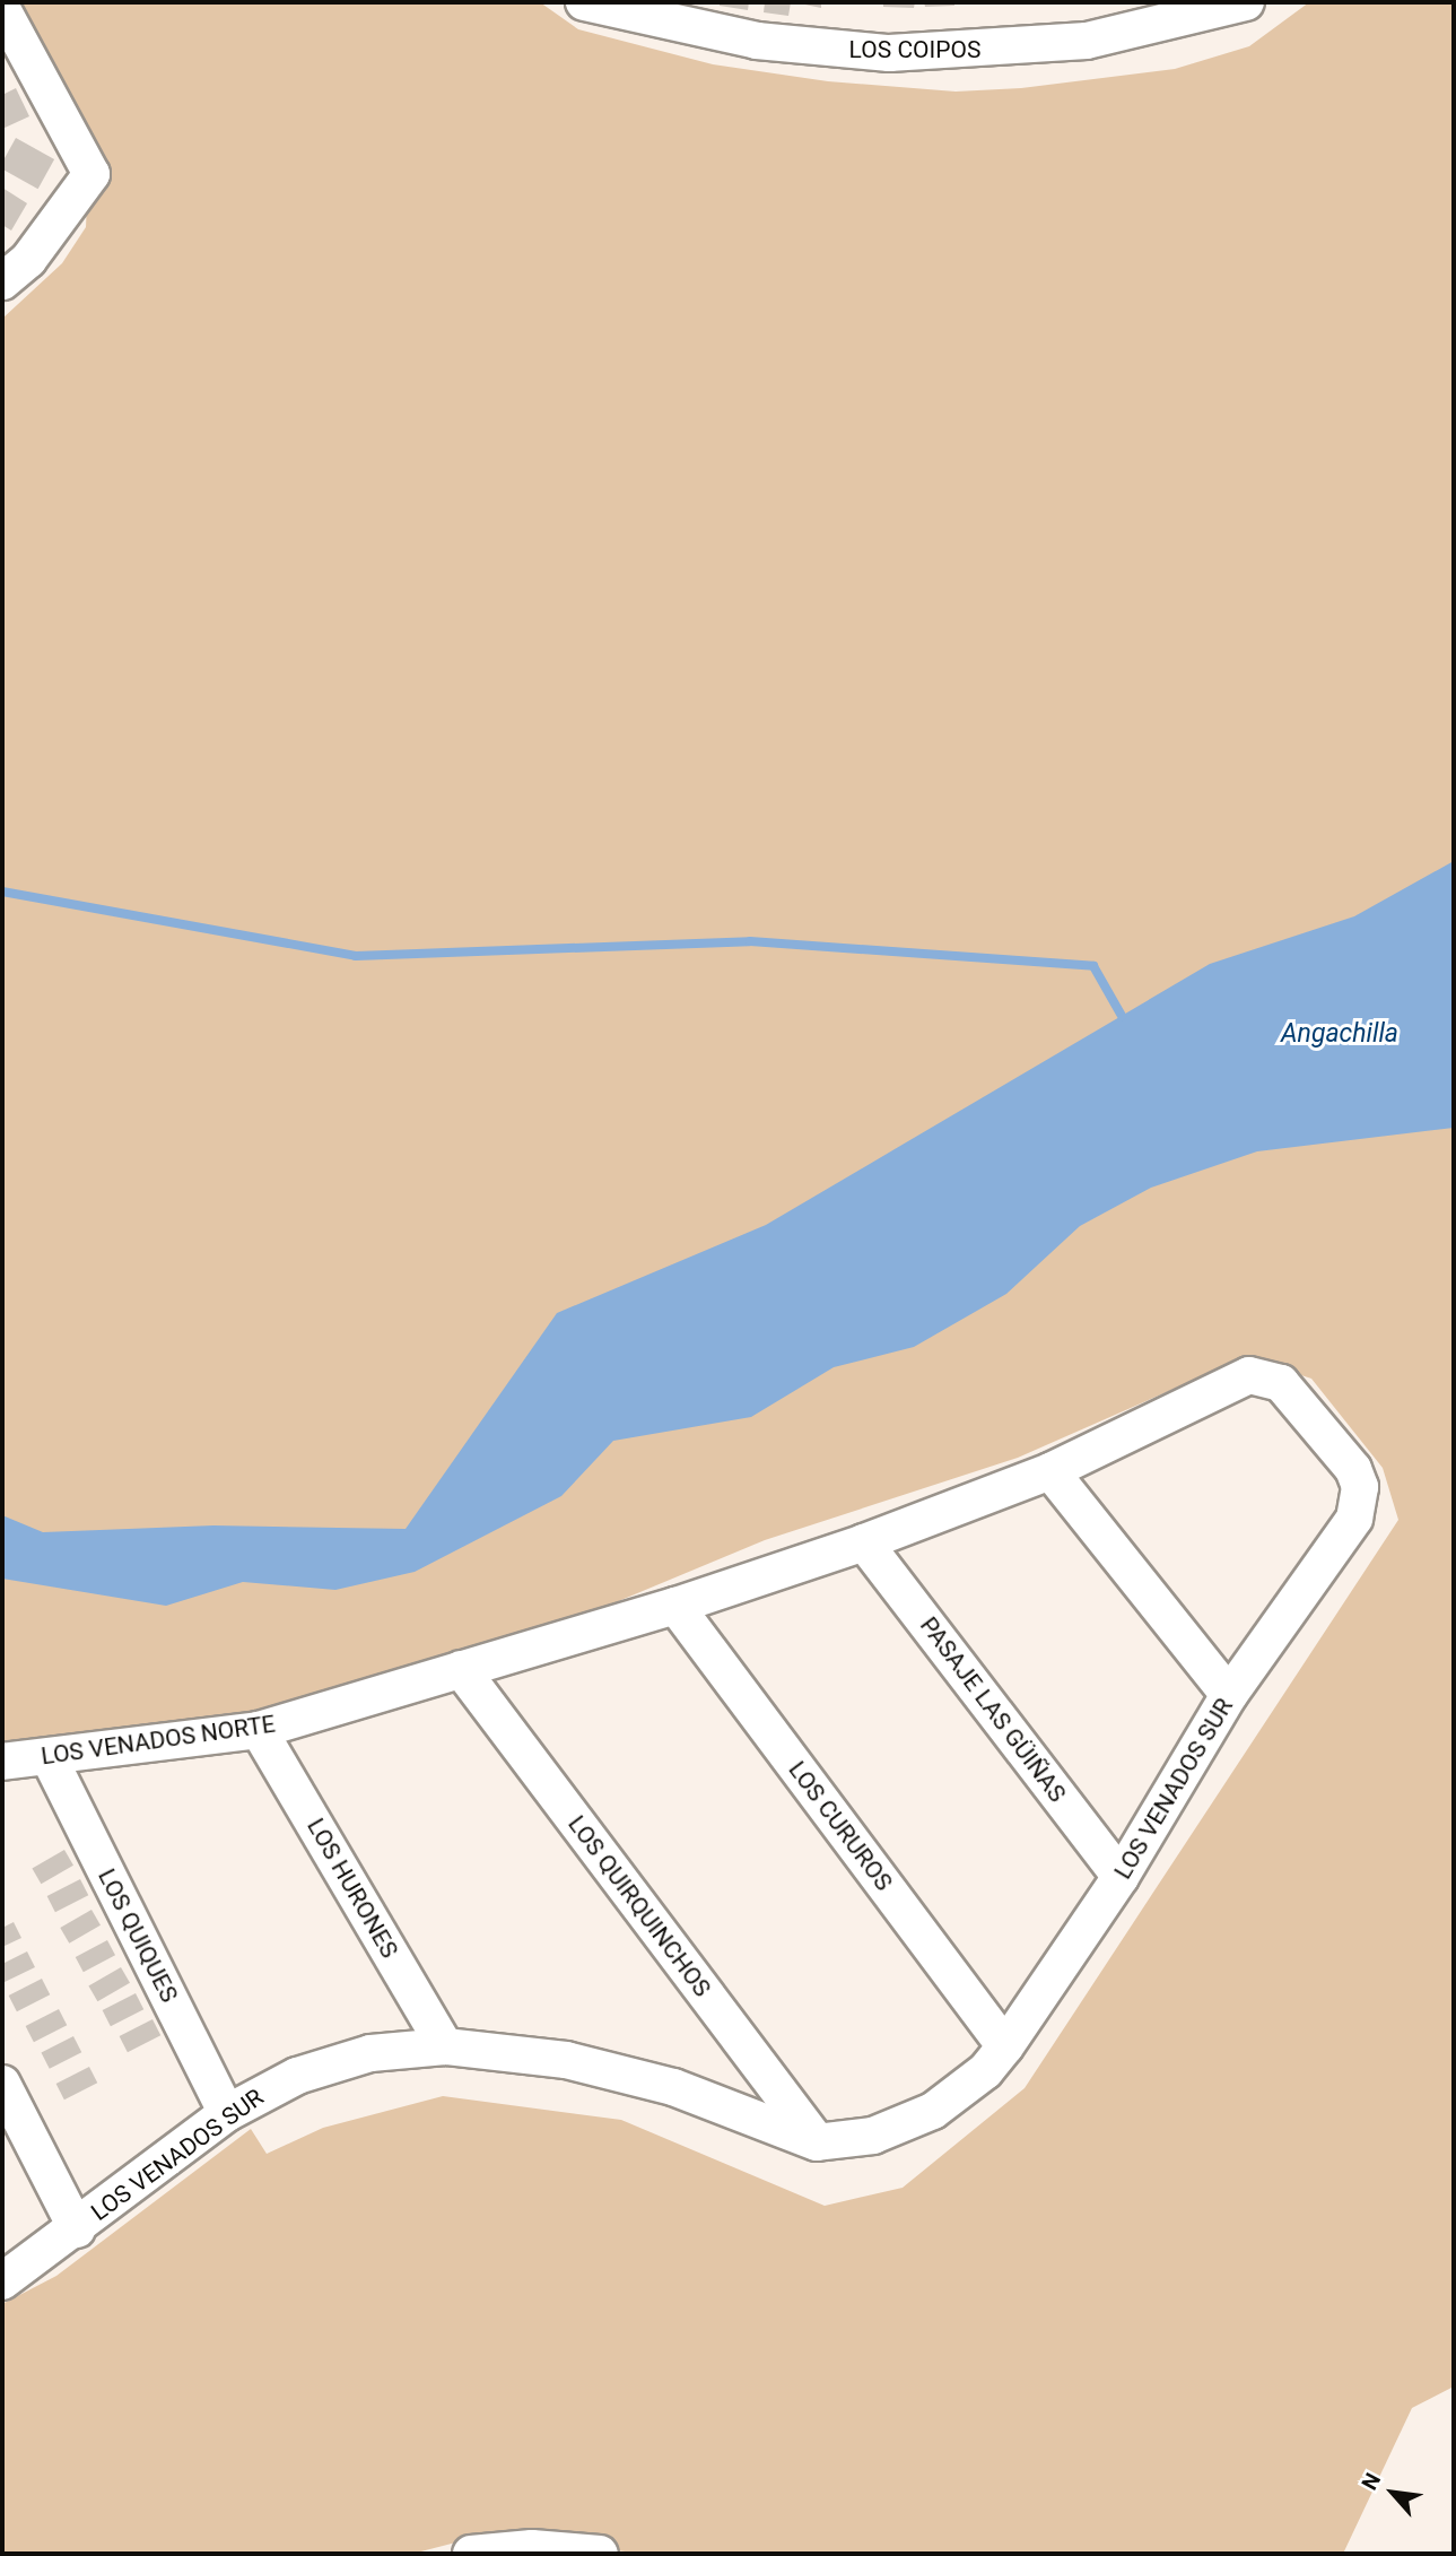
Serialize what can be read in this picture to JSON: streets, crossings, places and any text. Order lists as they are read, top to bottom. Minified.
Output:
{"streets":{"street":["LOS COIPOS","PASAJE LAS GÜIÑAS","LOS VENADOS NORTE","LOS VENADOS SUR","LOS CURUROS","LOS HURONES","LOS QUIRQUINCHOS","LOS QUIQUES"]},"crossings":[["PASAJE LAS GÜIÑAS","LOS VENADOS SUR"],["LOS VENADOS NORTE","LOS VENADOS SUR"],["LOS VENADOS NORTE","LOS HURONES"],["LOS VENADOS NORTE","LOS QUIQUES"],["LOS VENADOS SUR","LOS CURUROS"],["LOS VENADOS SUR","LOS HURONES"],["LOS VENADOS SUR","LOS QUIRQUINCHOS"],["LOS VENADOS SUR","LOS QUIQUES"]],"water":["Angachilla"],"north":"top left"}
